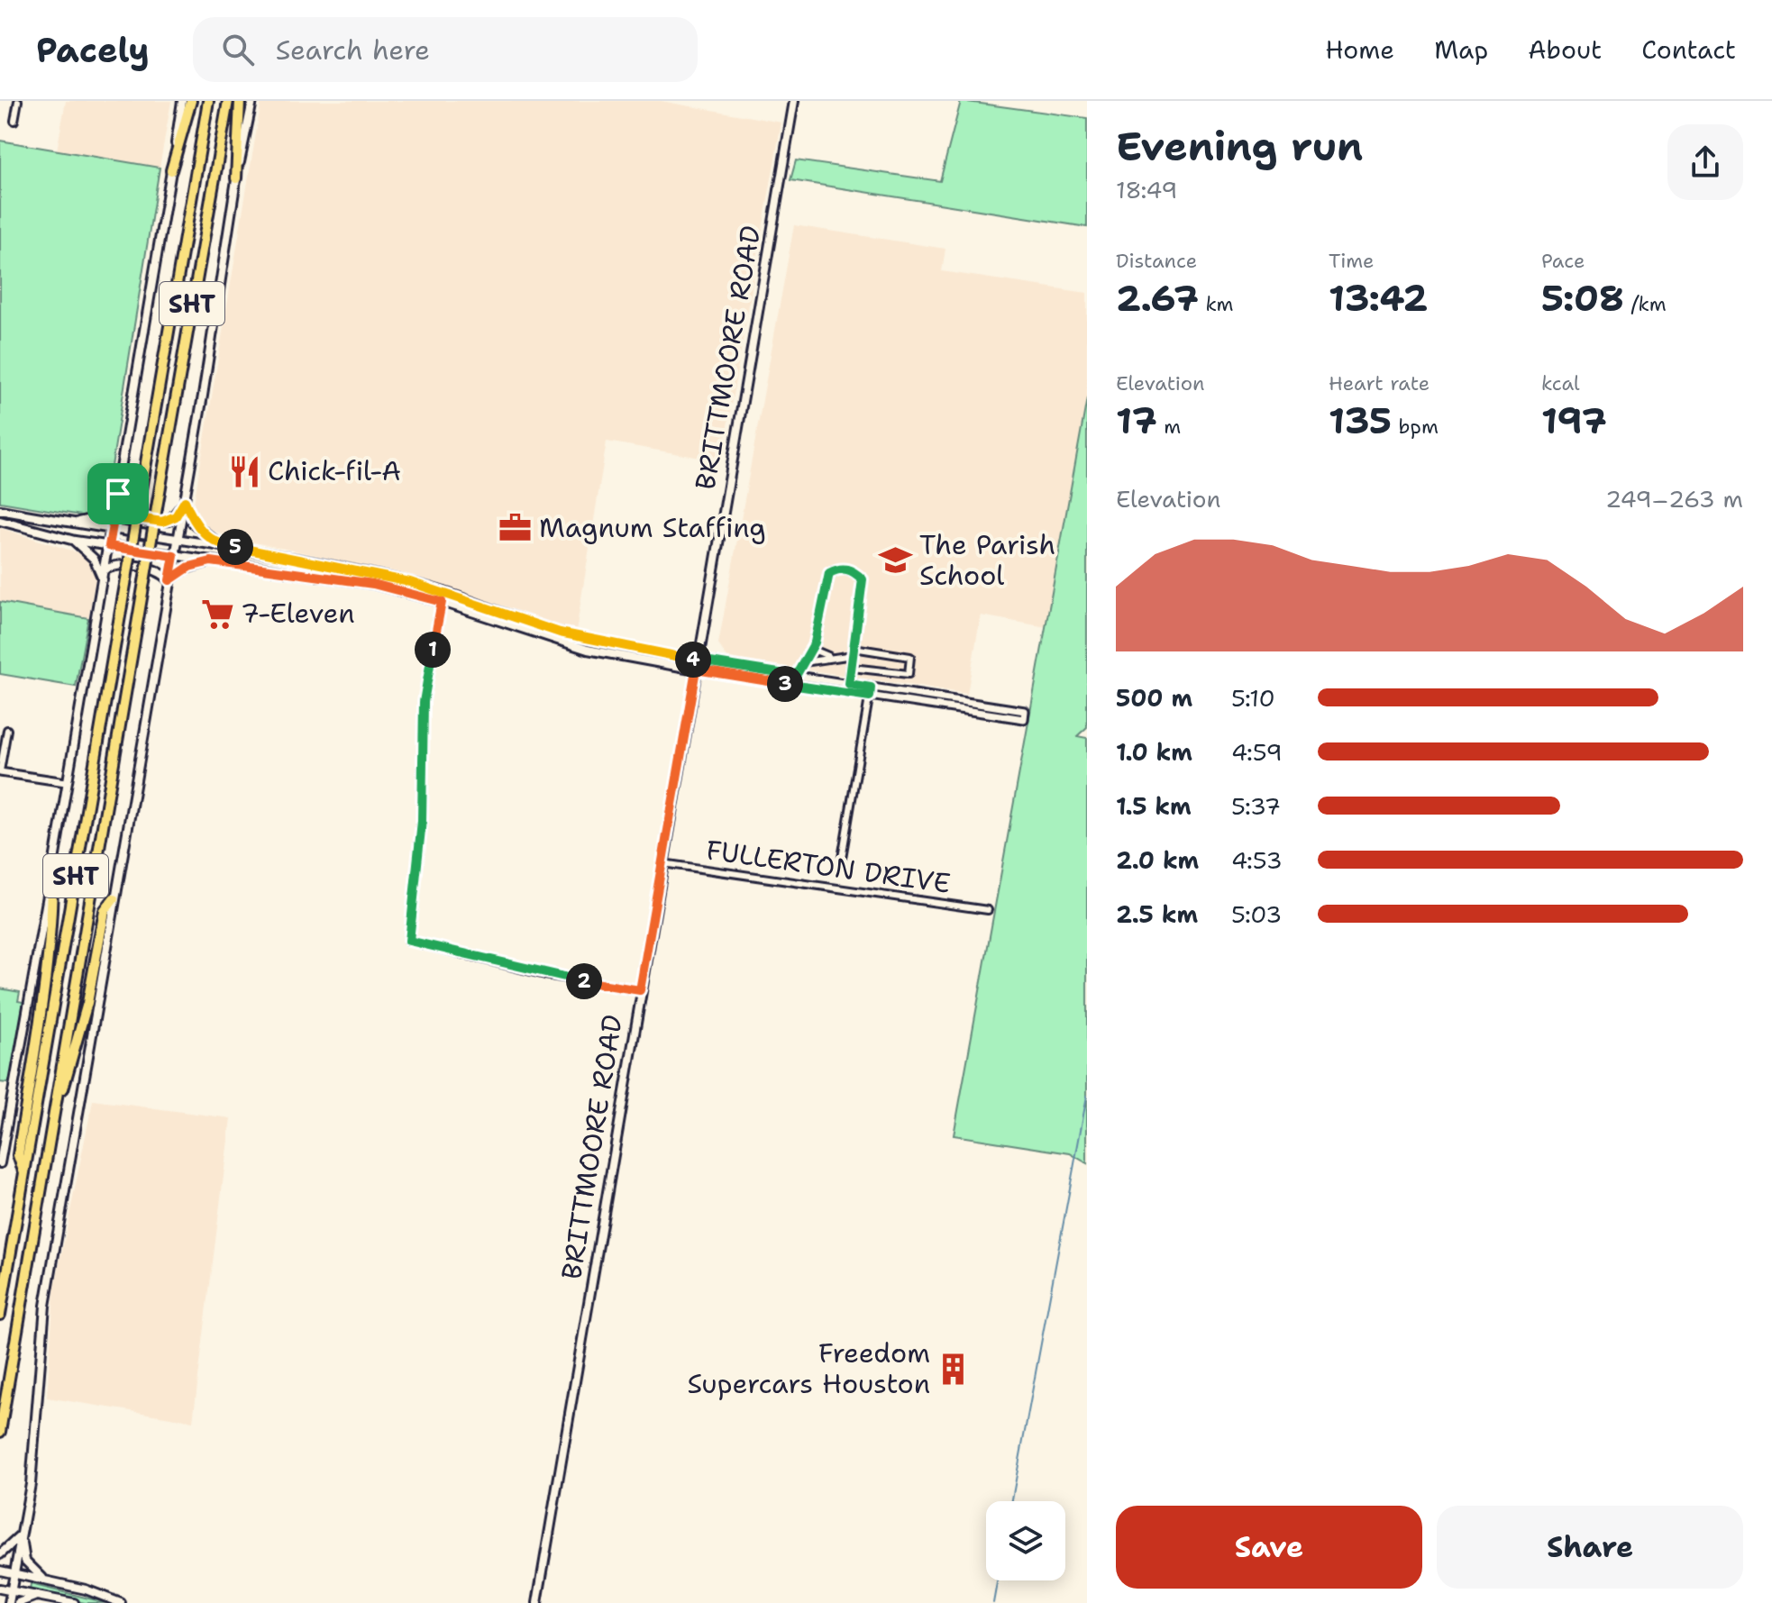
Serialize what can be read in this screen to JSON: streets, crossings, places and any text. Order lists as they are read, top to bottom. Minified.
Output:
{"streets":{"highway":["SHT"],"main road":["BRITTMOORE ROAD"],"street":["FULLERTON DRIVE"]},"crossings":[["BRITTMOORE ROAD","FULLERTON DRIVE"]],"places":{"restaurant":["Chick-fil-A"],"office":["Magnum Staffing"],"school or university":["The Parish School"],"supermarket":["7-Eleven"],"building":["Freedom Supercars Houston"]},"page":{"header":"Pacely","search":"Search here","nav":["Home","Map","About","Contact"],"heading":["Evening run","18:49"],"stats":[["Distance","2.67 km"],["Time","13:42"],["Pace","5:08 /km"],["Elevation","17 m"],["Heart rate","135 bpm"],["kcal","197"]],"chart":["Elevation","249–263 m"],"pins":["5","1","4","3","2"],"list":[{"name":"500 m","note":"5:10"},{"name":"1.0 km","note":"4:59"},{"name":"1.5 km","note":"5:37"},{"name":"2.0 km","note":"4:53"},{"name":"2.5 km","note":"5:03"}],"buttons":["Save","Share"]}}
